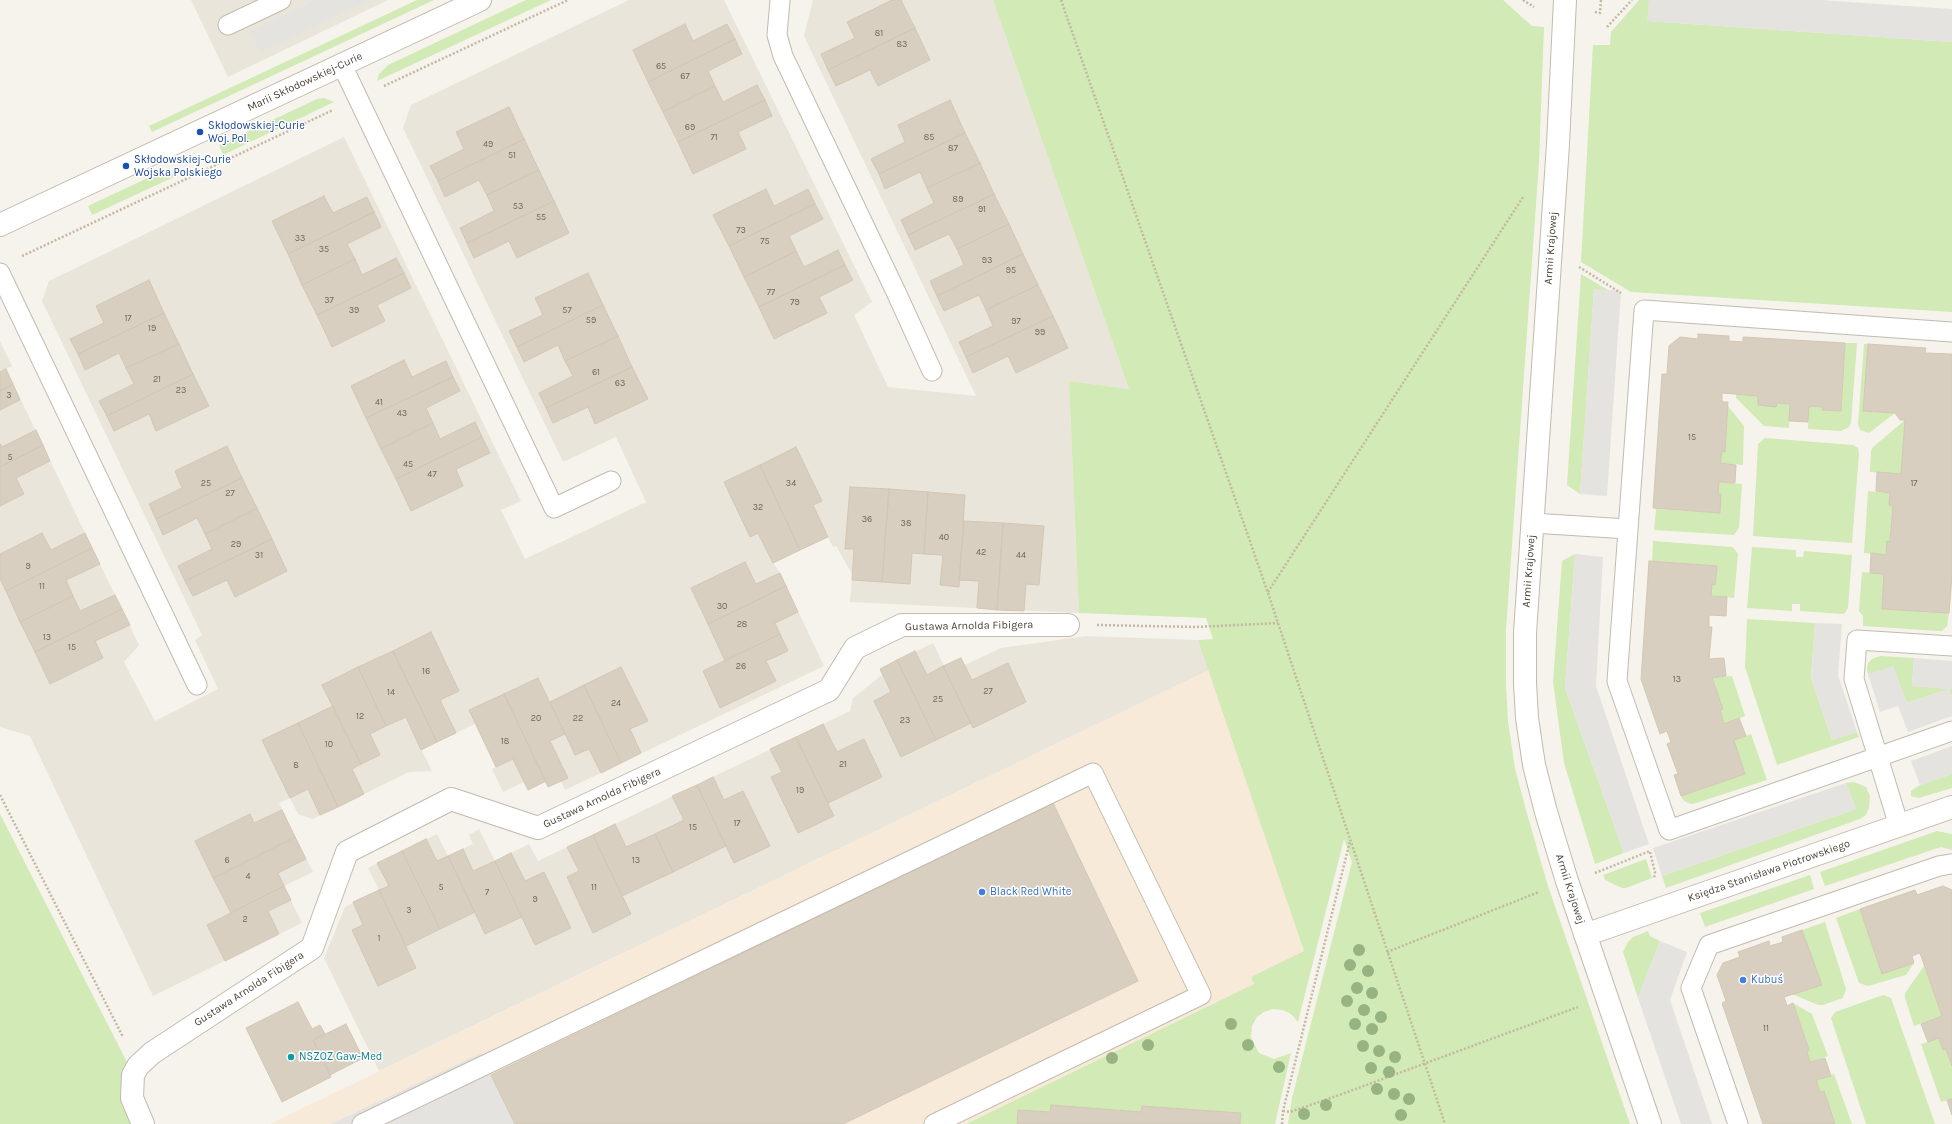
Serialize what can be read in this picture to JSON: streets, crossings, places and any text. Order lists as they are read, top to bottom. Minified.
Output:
{"streets":{"street":["Marii Skłodowskiej-Curie","Armii Krajowej","Gustawa Arnolda Fibigera","Księdza Stanisława Piotrowskiego"]},"crossings":[["Armii Krajowej","Księdza Stanisława Piotrowskiego"]],"places":["Skłodowskiej-Curie Woj. Pol.","Skłodowskiej-Curie Wojska Polskiego","Black Red White","Kubuś","NSZOZ Gaw-Med"],"house_numbers":["81","83","65","67","69","71","85","49","87","51","89","53","91","55","73","33","75","35","93","95","77","37","79","39","57","17","59","97","19","99","61","21","63","23","3","41","43","15","5","45","47","25","34","17","27","32","36","38","40","29","42","31","44","9","11","30","28","13","15","26","16","13","27","14","25","24","12","20","22","23","18","10","21","8","19","17","15","6","13","4","5","11","7","9","3","2","1","11"]}
